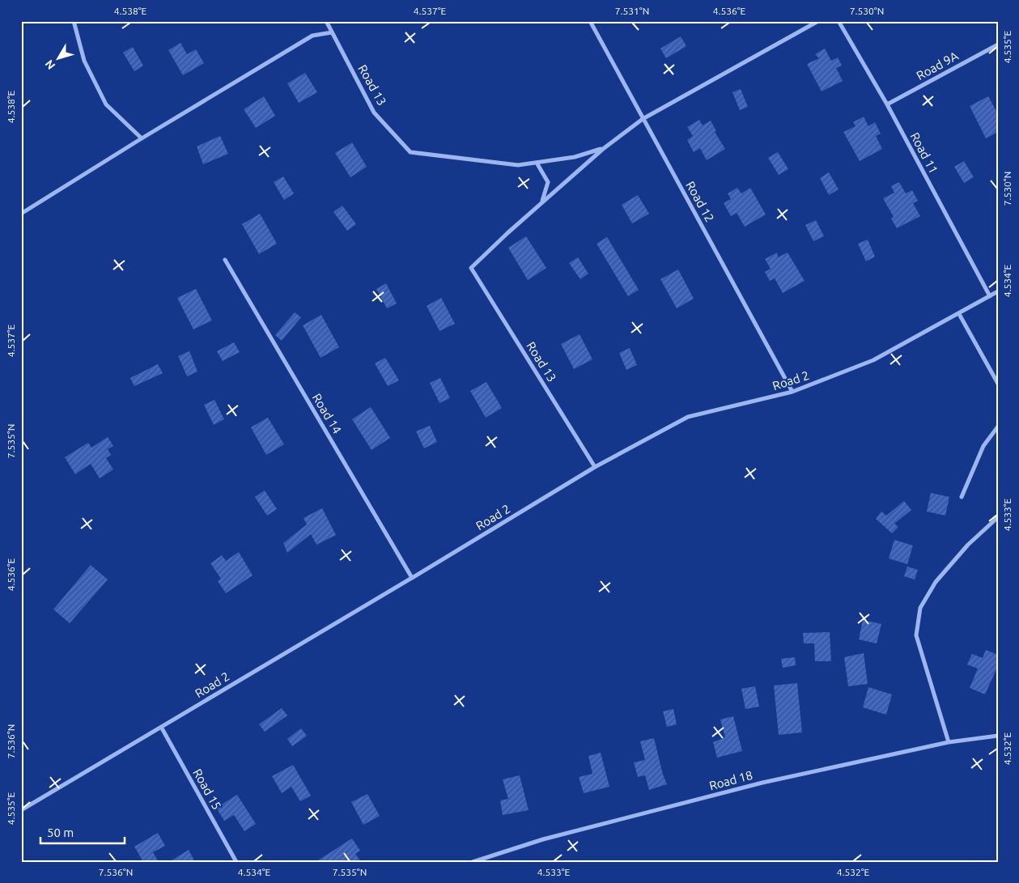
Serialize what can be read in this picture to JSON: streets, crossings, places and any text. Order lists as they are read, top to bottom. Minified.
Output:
{"streets":{"street":["Road 9A","Road 13","Road 11","Road 12","Road 2","Road 14","Road 18","Road 15"]},"crossings":[["Road 9A","Road 11"],["Road 13","Road 2"],["Road 11","Road 2"],["Road 12","Road 2"],["Road 2","Road 14"],["Road 2","Road 15"]],"scale_bar":"50 m","north":"bottom left","coordinates":["4.538°E","4.537°E","7.531°N","4.536°E","7.530°N","4.535°E","4.534°E","7.535°N","4.533°E","7.536°N","4.532°E"]}
